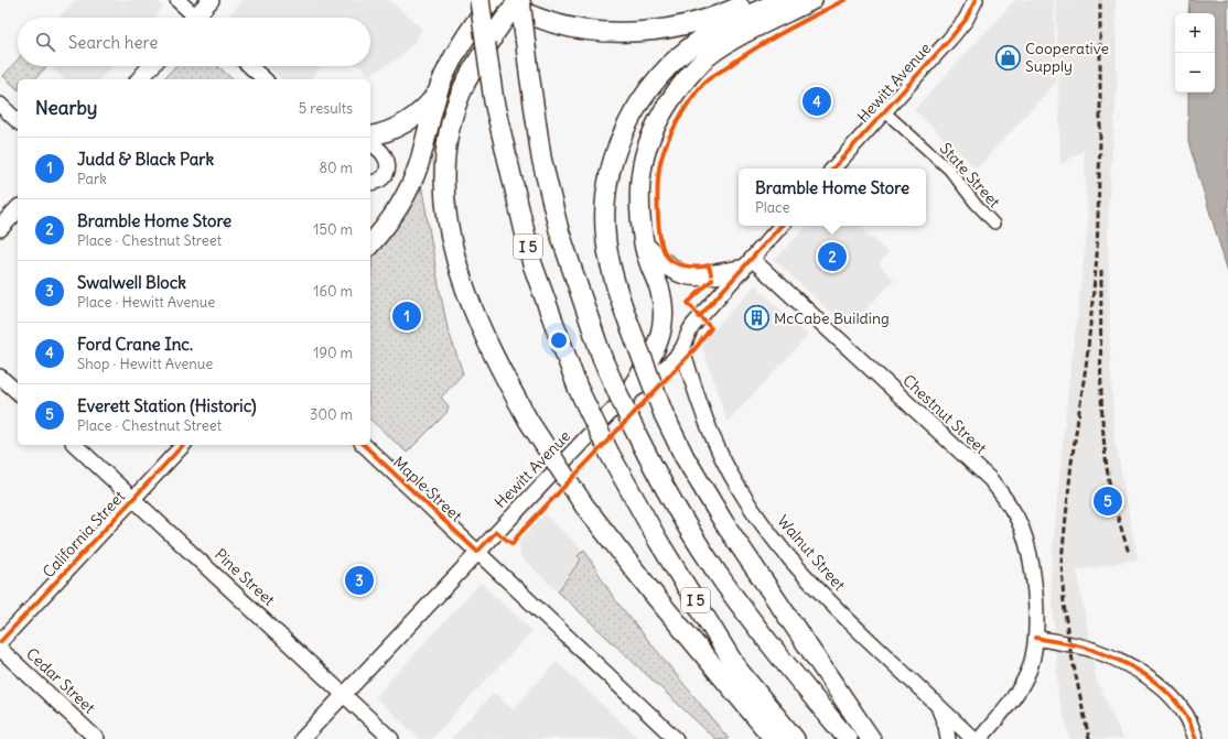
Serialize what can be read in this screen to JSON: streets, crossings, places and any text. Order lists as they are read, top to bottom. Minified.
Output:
{"streets":{"highway":["I 5"],"street":["Hewitt Avenue","State Street","Chestnut Street","Maple Street","California Street","Walnut Street","Pine Street","Cedar Street"]},"crossings":[["Hewitt Avenue","State Street"],["Hewitt Avenue","Chestnut Street"],["Hewitt Avenue","Maple Street"],["Hewitt Avenue","Walnut Street"],["Hewitt Avenue","Pine Street"],["California Street","Pine Street"]],"places":{"shop":["Cooperative Supply"],"building":["McCabe Building"]},"page":{"map_buttons":["+","−"],"search":"Search here","heading":["Nearby","5 results"],"pins":["4","2","1","5","3"],"list":[{"mark":"1","name":"Judd & Black Park","note":"Park","value":"80 m"},{"mark":"2","name":"Bramble Home Store","note":"Place · Chestnut Street","value":"150 m"},{"mark":"3","name":"Swalwell Block","note":"Place · Hewitt Avenue","value":"160 m"},{"mark":"4","name":"Ford Crane Inc.","note":"Shop · Hewitt Avenue","value":"190 m"},{"mark":"5","name":"Everett Station (Historic)","note":"Place · Chestnut Street","value":"300 m"}],"popup":["Bramble Home Store","Place"]}}
